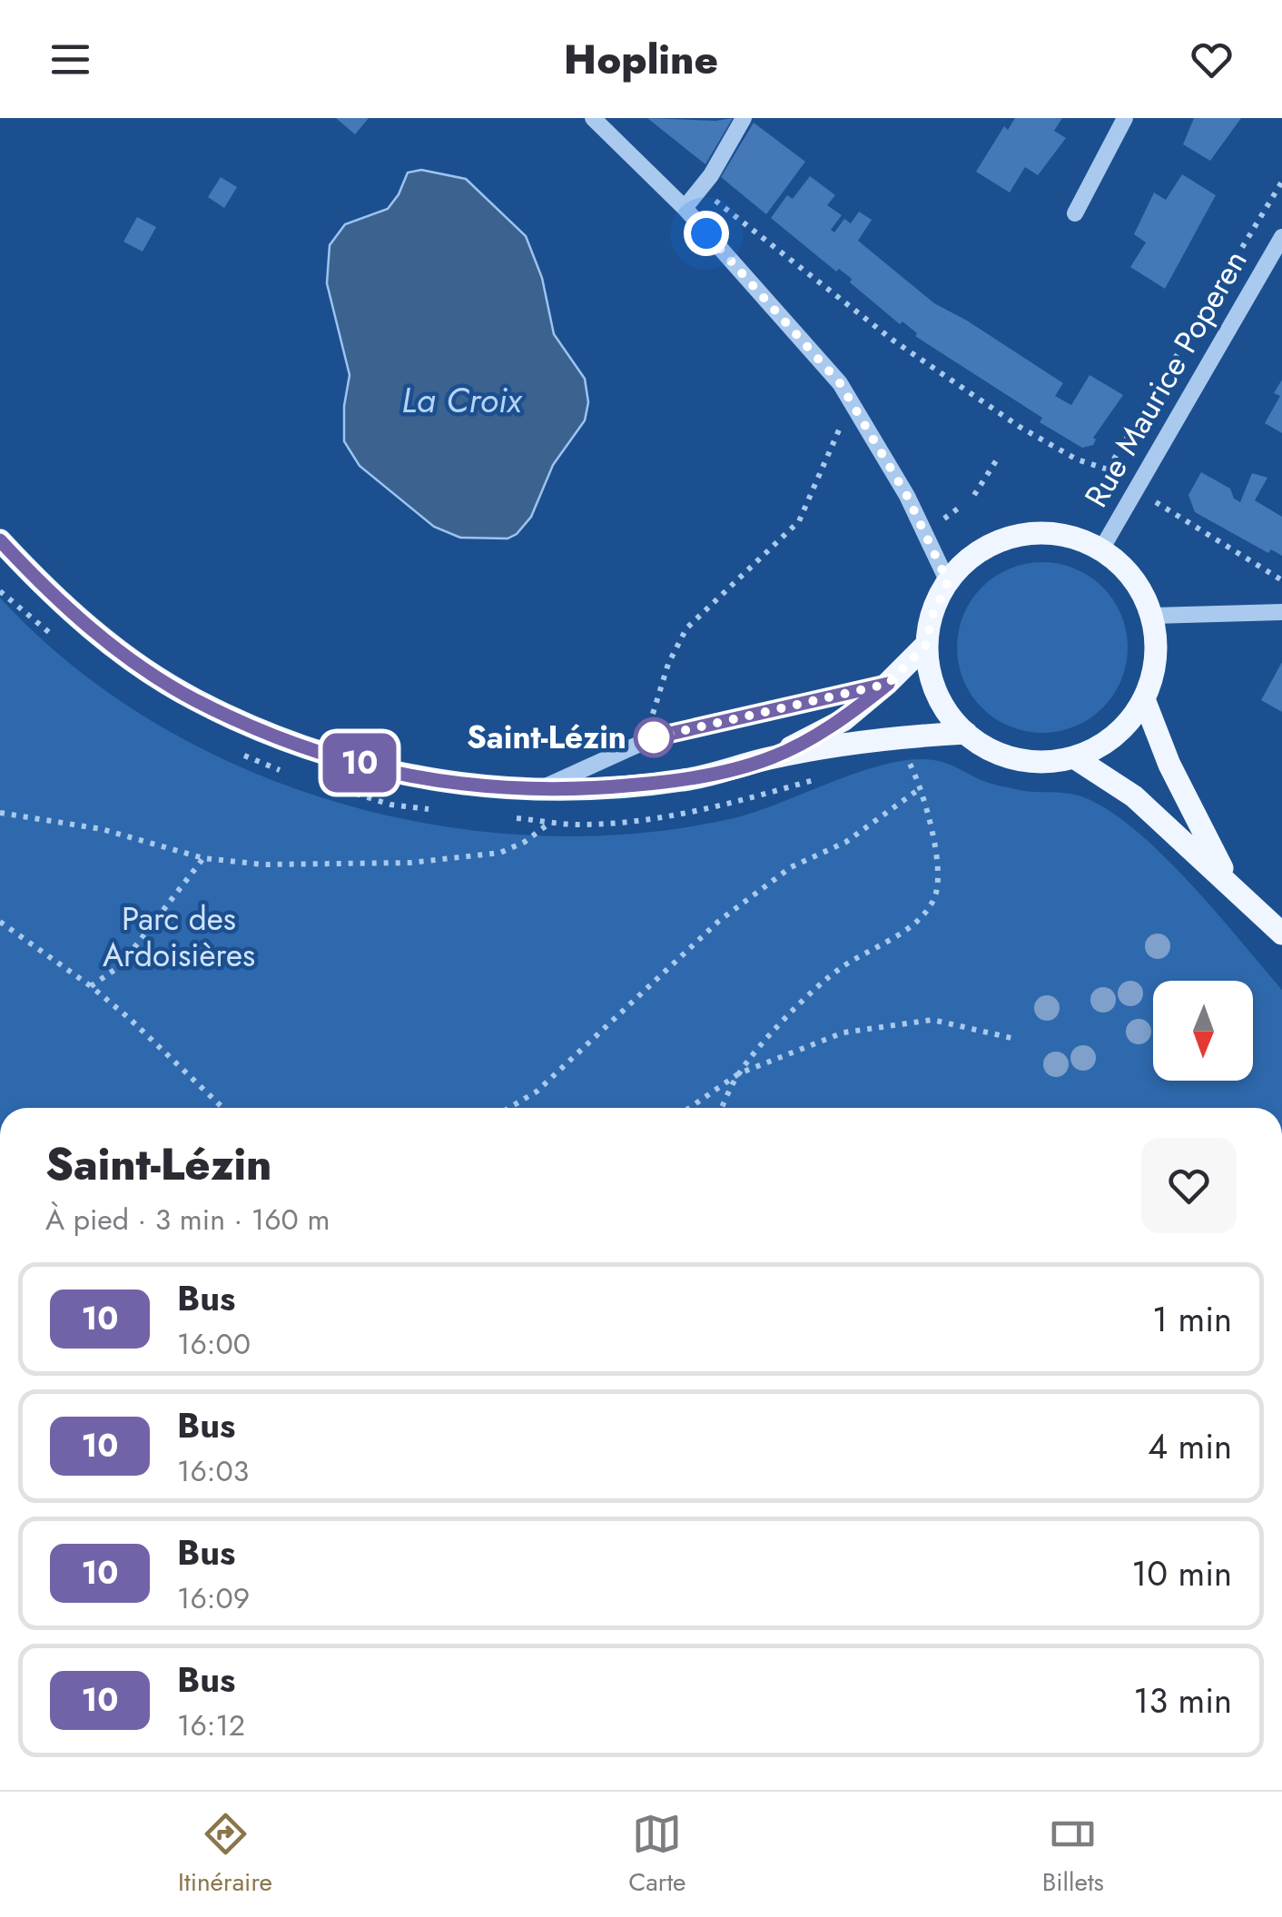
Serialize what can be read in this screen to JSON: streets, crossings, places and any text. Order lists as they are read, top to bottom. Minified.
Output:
{"streets":{"street":["Rue Maurice Poperen"]},"water":["La Croix"],"parks":["Parc des Ardoisières"],"places":["Saint-Lézin"],"lines":["bus line 10"],"north":"bottom","page":{"header":"Hopline","on_map":"10","heading":["Saint-Lézin","À pied · 3 min · 160 m"],"list":[{"mark":"10","name":"Bus","note":"16:00","value":"1 min"},{"mark":"10","name":"Bus","note":"16:03","value":"4 min"},{"mark":"10","name":"Bus","note":"16:09","value":"10 min"},{"mark":"10","name":"Bus","note":"16:12","value":"13 min"}],"tabs":["Itinéraire","Carte","Billets"]}}
